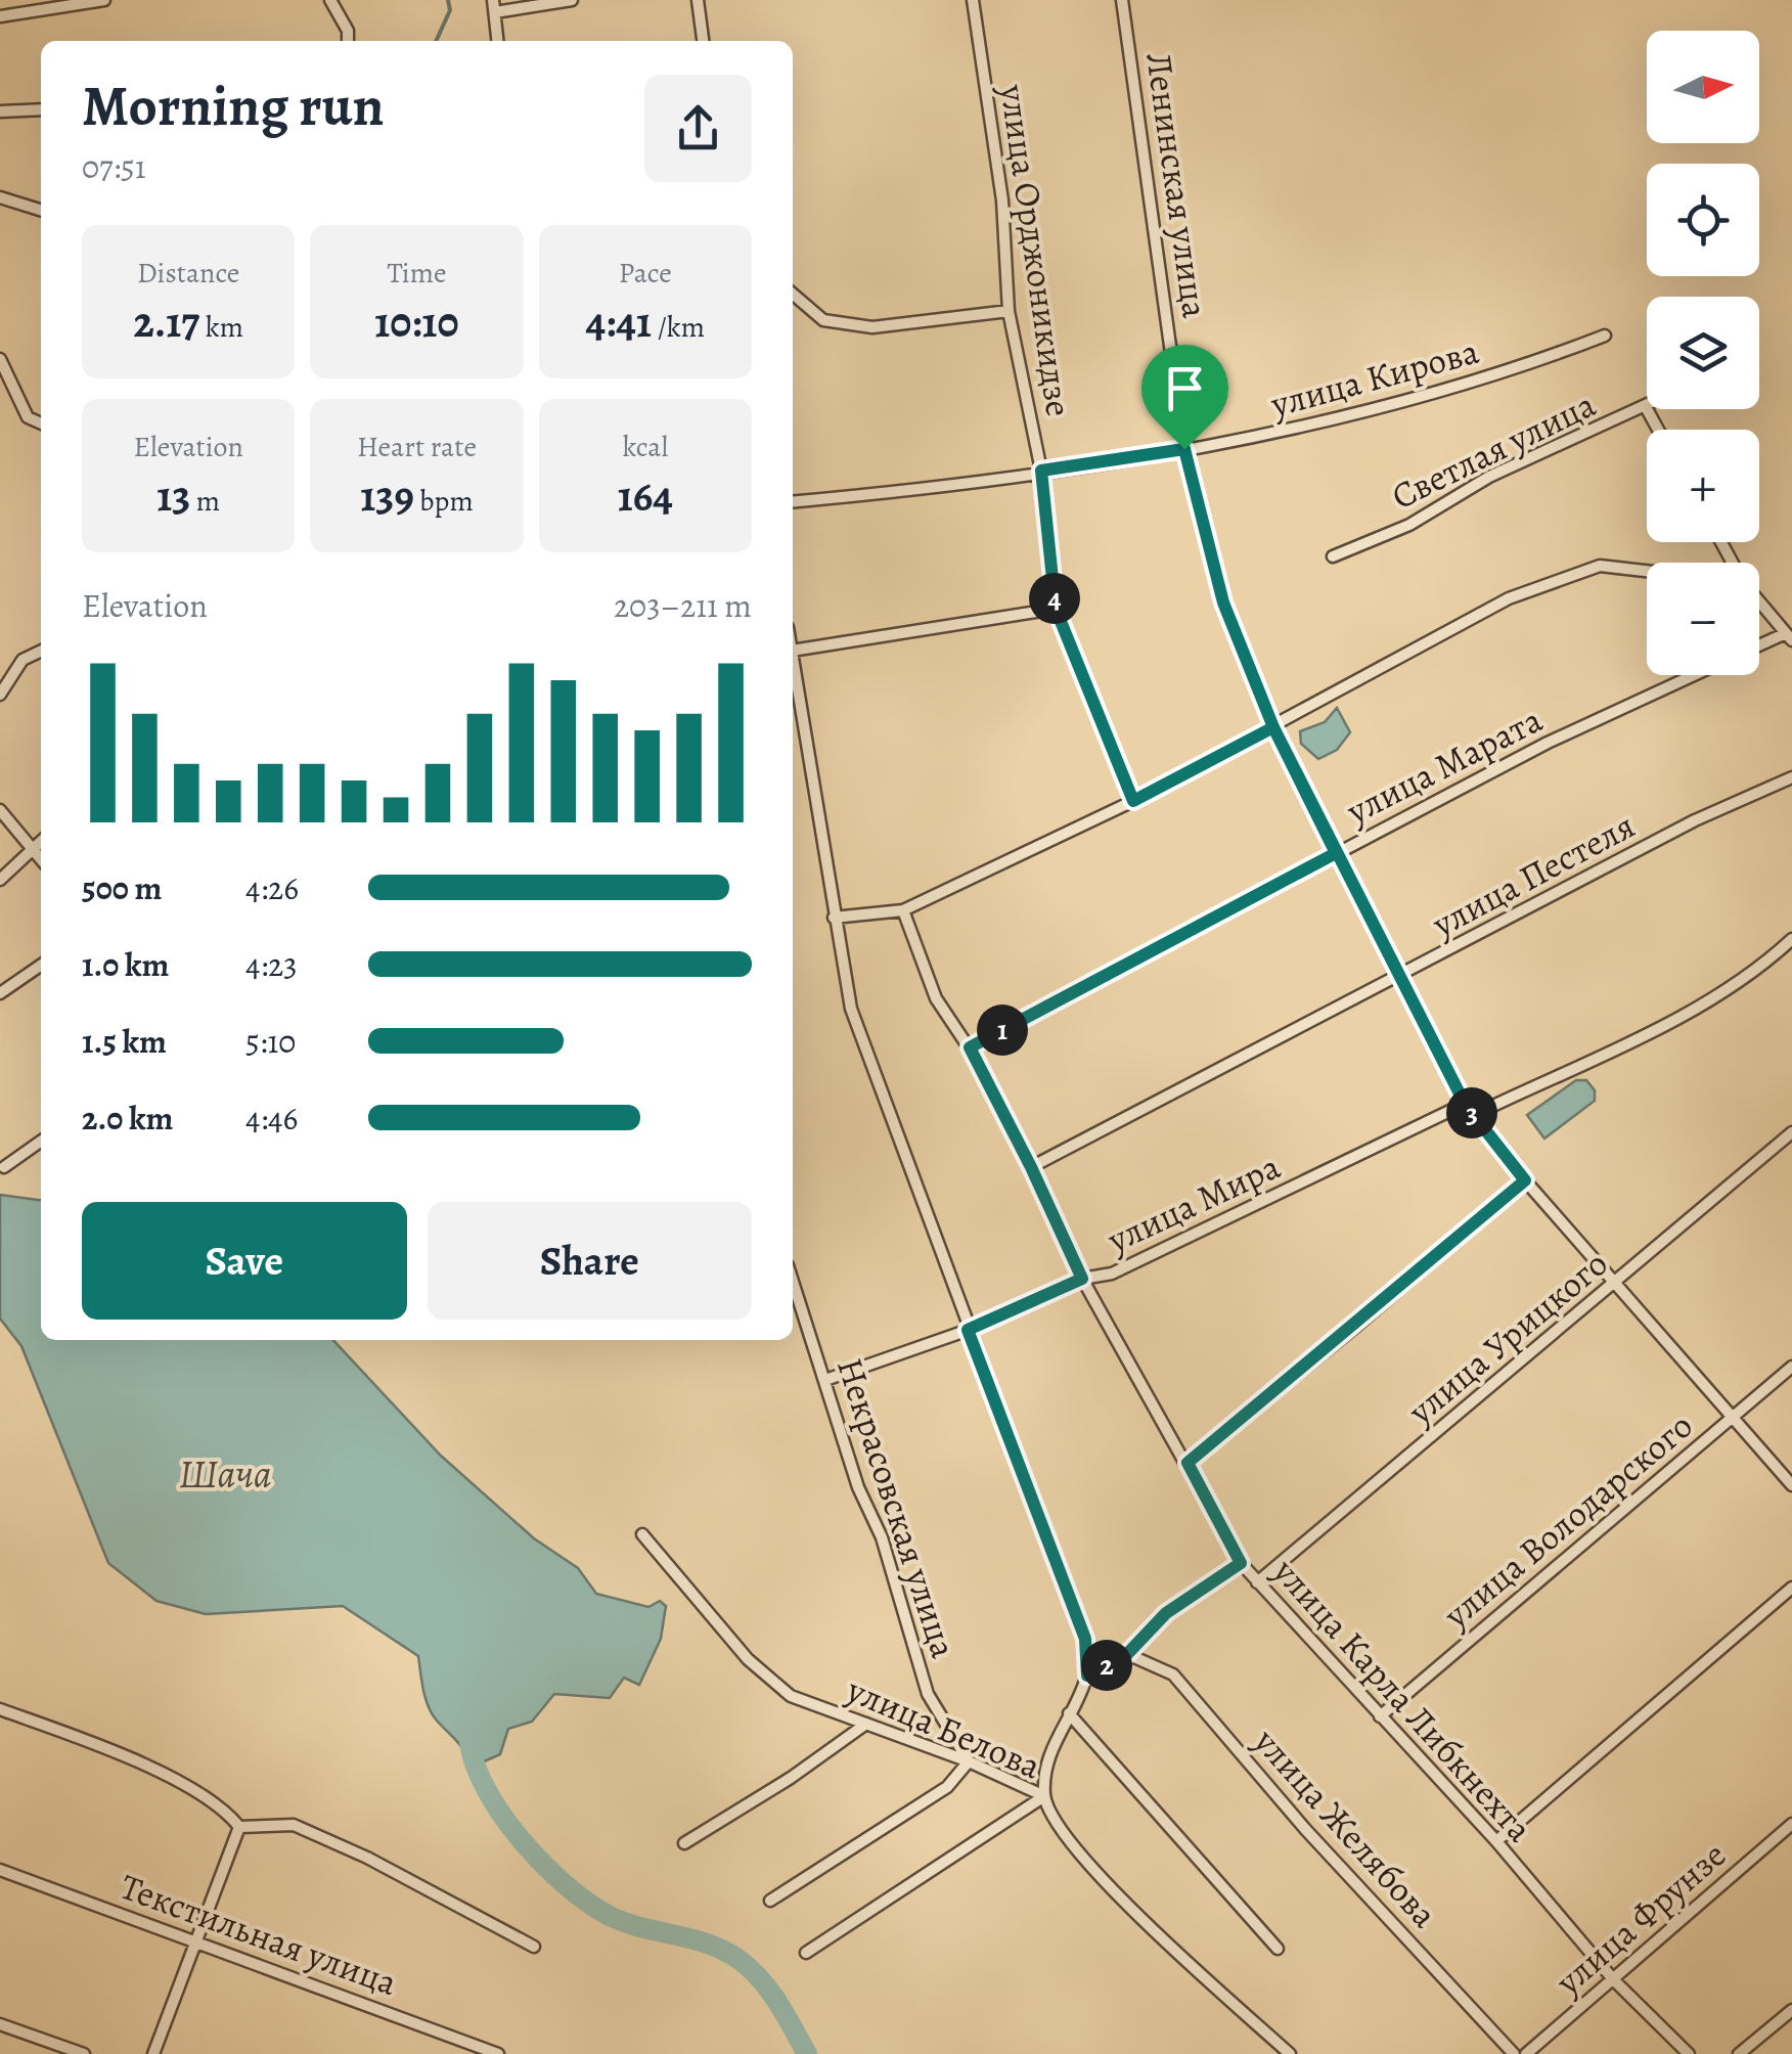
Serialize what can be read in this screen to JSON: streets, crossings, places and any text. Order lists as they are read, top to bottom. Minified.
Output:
{"streets":{"street":["Ленинская улица","улица Орджоникидзе","улица Кирова","Светлая улица","улица Марата","улица Пестеля","улица Мира","улица Урицкого","Некрасовская улица","улица Володарского","улица Карла Либкнехта","улица Белова","улица Желябова","улица Фрунзе","Текстильная улица"]},"crossings":[["Ленинская улица","улица Кирова"],["Ленинская улица","улица Марата"],["Ленинская улица","улица Пестеля"],["Ленинская улица","улица Мира"],["Ленинская улица","улица Урицкого"],["Ленинская улица","улица Володарского"],["улица Орджоникидзе","улица Кирова"],["улица Марата","улица Карла Либкнехта"],["улица Пестеля","улица Карла Либкнехта"],["улица Мира","Некрасовская улица"],["улица Мира","улица Карла Либкнехта"],["улица Урицкого","улица Карла Либкнехта"],["Некрасовская улица","улица Белова"],["улица Володарского","улица Карла Либкнехта"],["улица Карла Либкнехта","улица Фрунзе"]],"water":["Шача"],"north":"right","page":{"map_buttons":["+","−"],"heading":["Morning run","07:51"],"stats":[["Distance","2.17 km"],["Time","10:10"],["Pace","4:41 /km"],["Elevation","13 m"],["Heart rate","139 bpm"],["kcal","164"]],"chart":["Elevation","203–211 m"],"pins":["4","1","3","2"],"list":[{"name":"500 m","note":"4:26"},{"name":"1.0 km","note":"4:23"},{"name":"1.5 km","note":"5:10"},{"name":"2.0 km","note":"4:46"}],"buttons":["Save","Share"]}}
